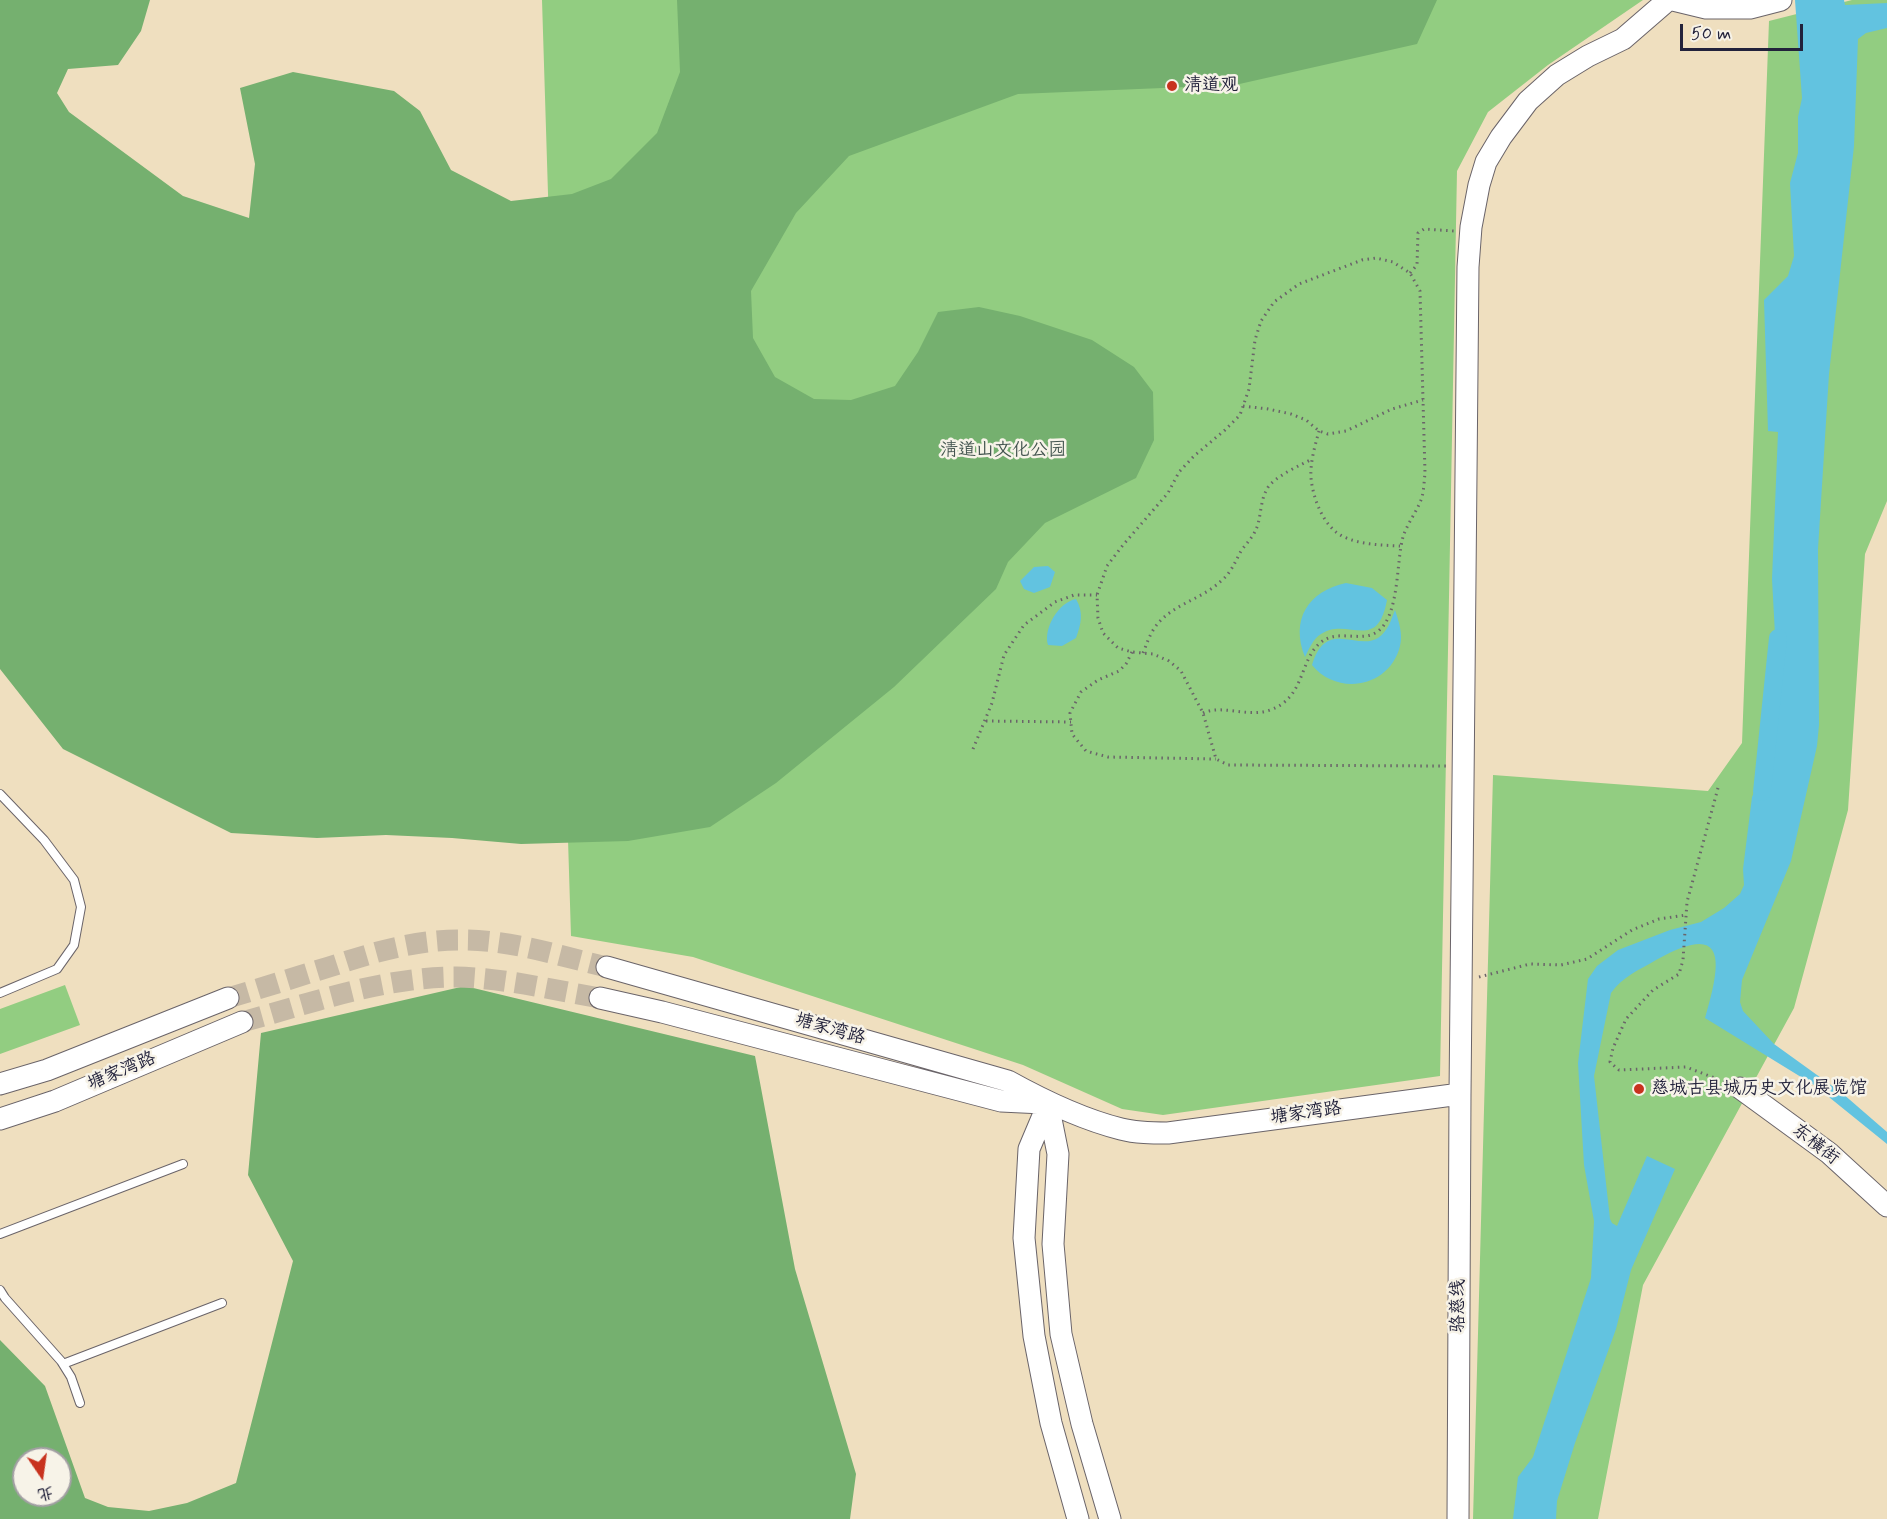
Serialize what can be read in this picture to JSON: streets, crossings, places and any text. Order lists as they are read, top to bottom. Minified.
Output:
{"streets":{"street":["塘家湾路","东横街","骆慈线"]},"crossings":[["塘家湾路","骆慈线"]],"parks":["清道山文化公园"],"places":["清道观","慈城古县城历史文化展览馆"],"scale_bar":"50 m","north":"bottom"}
